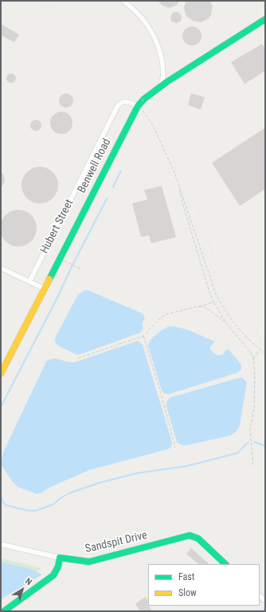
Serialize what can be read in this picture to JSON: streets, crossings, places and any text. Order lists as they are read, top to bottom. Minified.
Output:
{"streets":{"street":["Benwell Road","Hubert Street","Sandspit Drive"]},"crossings":[["Benwell Road","Hubert Street"]],"legend":["Fast","Slow"],"north":"top right"}
